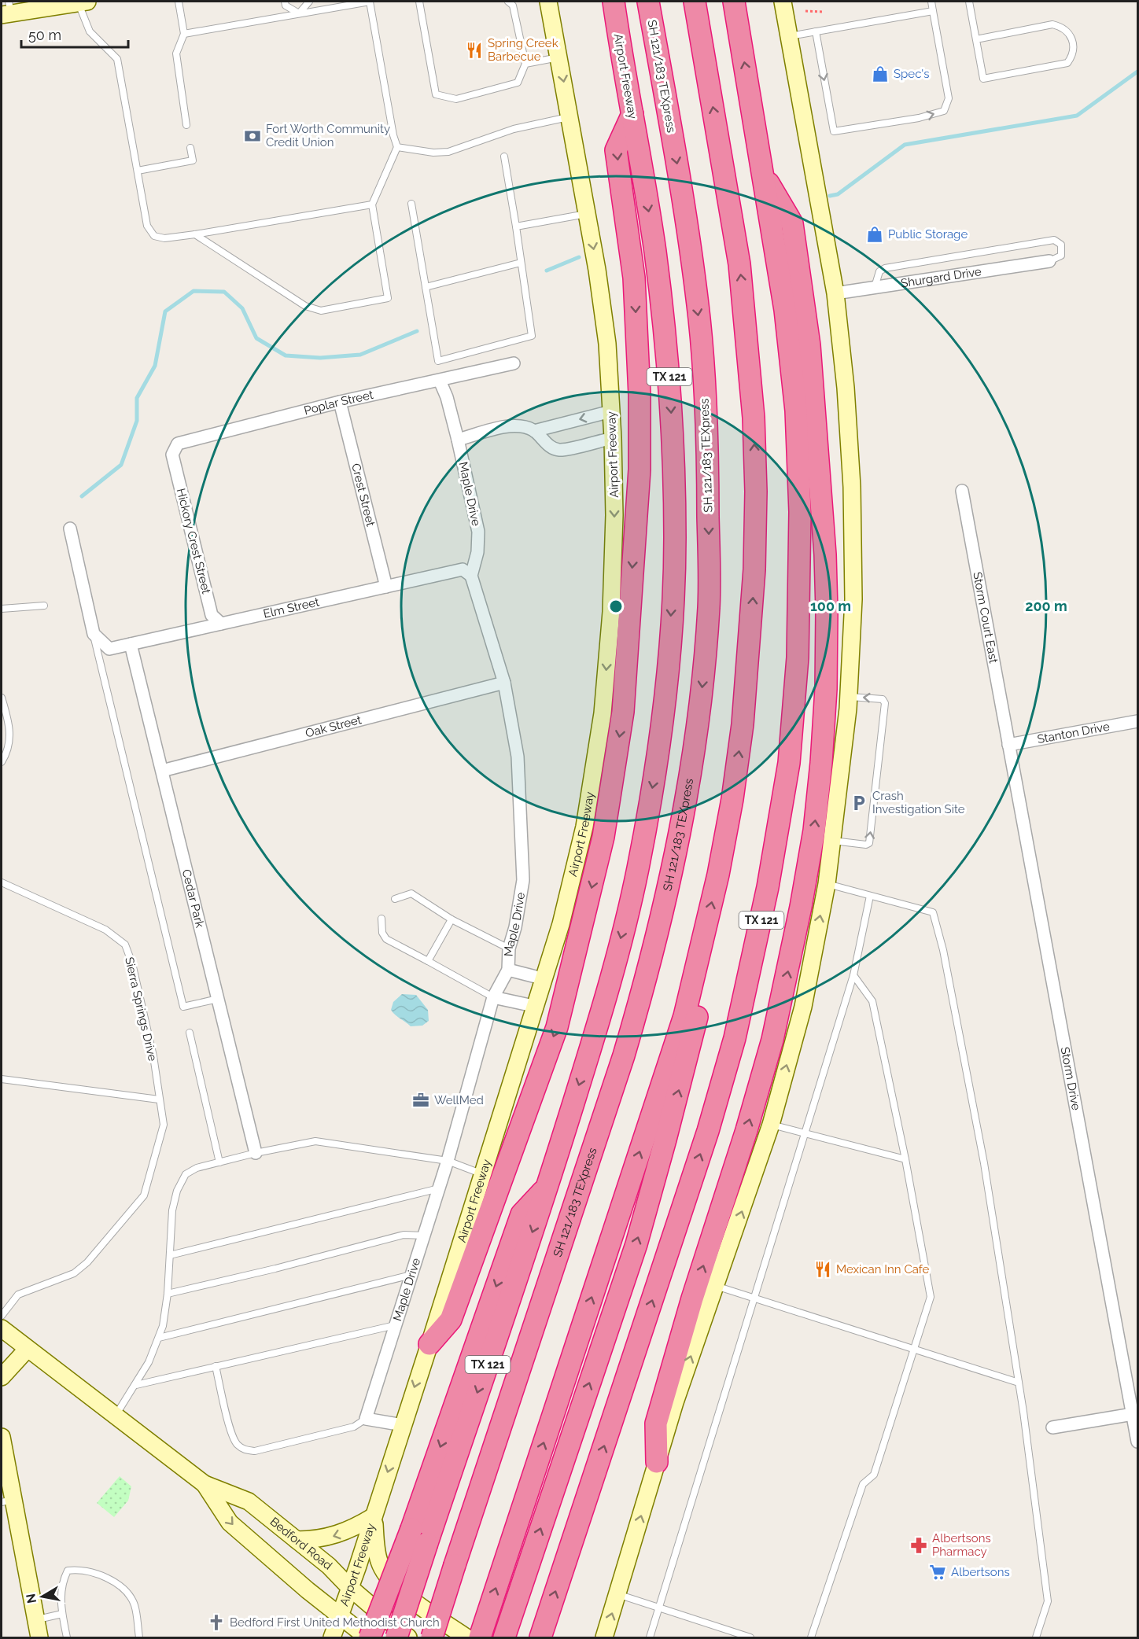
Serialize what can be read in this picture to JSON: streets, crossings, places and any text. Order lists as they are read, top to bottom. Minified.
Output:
{"streets":{"highway":["Airport Freeway","SH 121/183 TEXpress","TX 121"],"main road":["Bedford Road"],"street":["Shurgard Drive","Poplar Street","Maple Drive","Crest Street","Hickory Crest Street","Elm Street","Storm Court East","Oak Street","Stanton Drive","Cedar Park","Storm Drive"],"lane":["Sierra Springs Drive"]},"crossings":[["Airport Freeway","Bedford Road"],["Poplar Street","Maple Drive"],["Poplar Street","Crest Street"],["Poplar Street","Hickory Crest Street"],["Maple Drive","Elm Street"],["Maple Drive","Oak Street"],["Crest Street","Elm Street"],["Hickory Crest Street","Elm Street"],["Elm Street","Cedar Park"],["Storm Court East","Stanton Drive"],["Storm Court East","Storm Drive"],["Oak Street","Cedar Park"],["Stanton Drive","Storm Drive"]],"places":{"restaurant":["Spring Creek Barbecue","Mexican Inn Cafe"],"shop":["Spec's","Public Storage"],"bank":["Fort Worth Community Credit Union"],"parking":["Crash Investigation Site"],"office":["WellMed"],"pharmacy":["Albertsons Pharmacy"],"supermarket":["Albertsons"],"church":["Bedford First United Methodist Church"]},"scale_bar":"50 m","north":"left","rings":["100 m","200 m"]}
